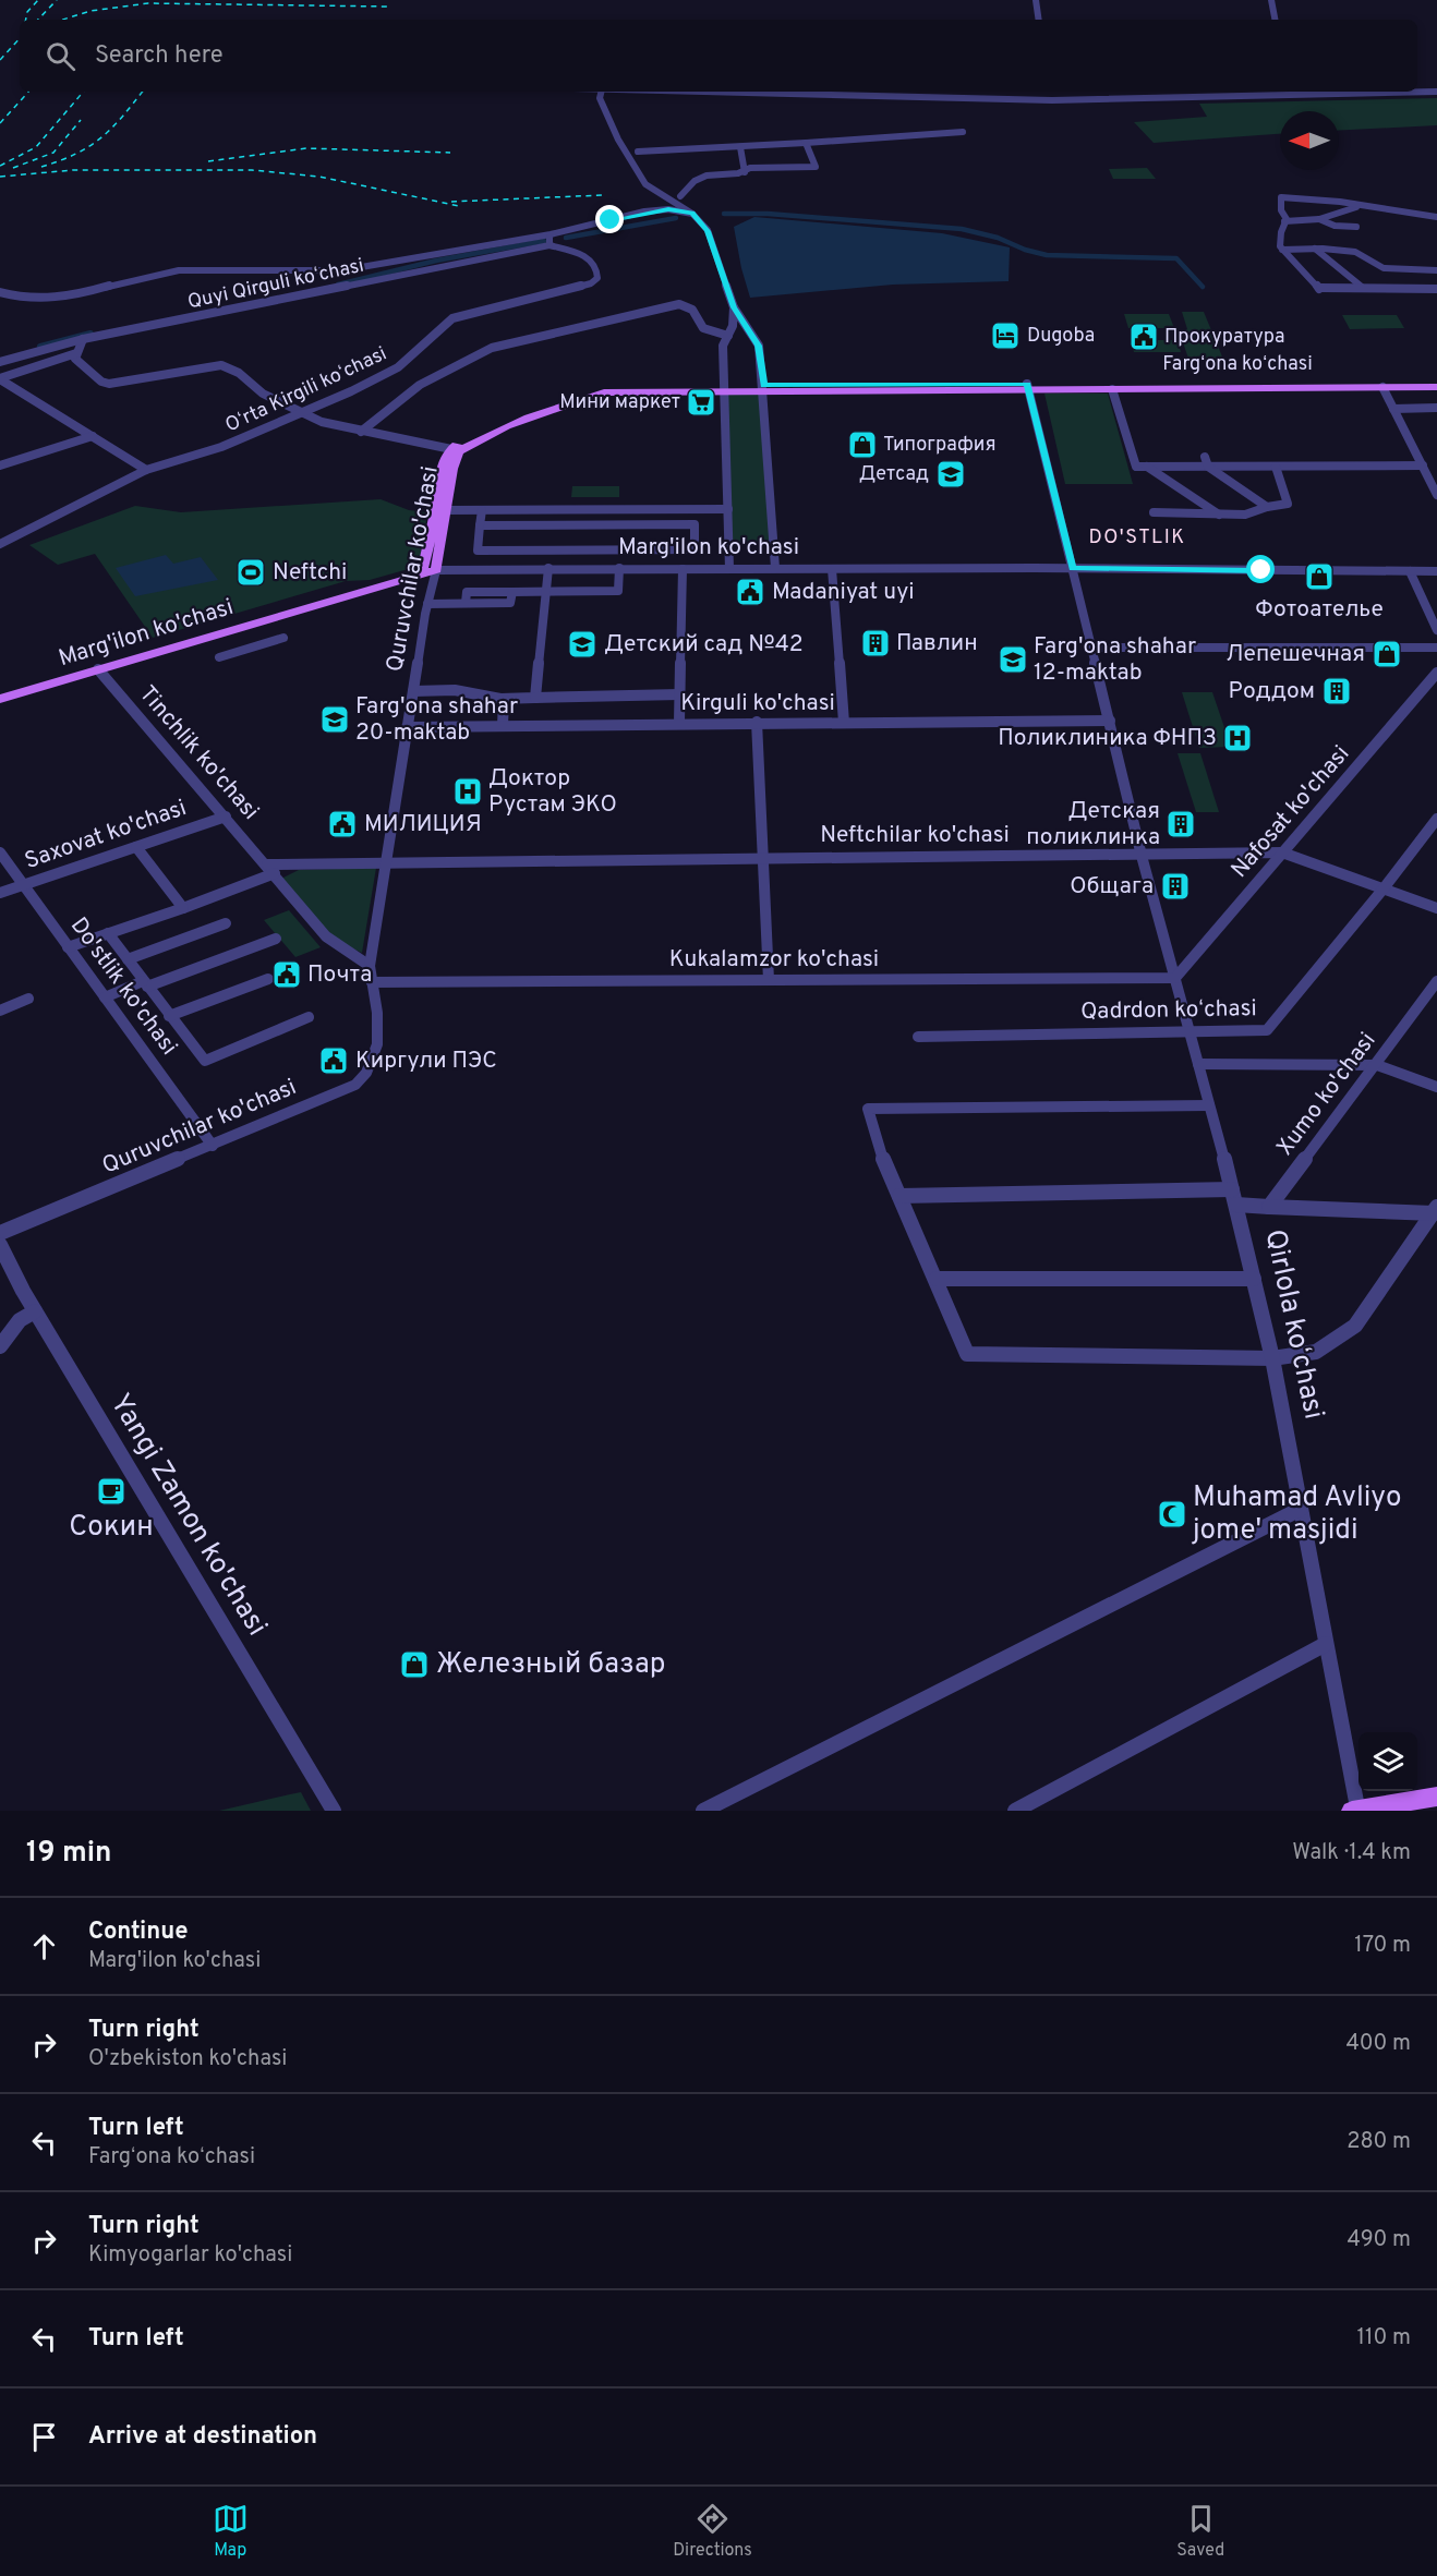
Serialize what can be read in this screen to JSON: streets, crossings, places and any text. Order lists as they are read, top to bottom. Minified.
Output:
{"streets":{"main road":["Fargʻona koʻchasi","Marg'ilon ko'chasi","Quruvchilar ko'chasi"],"street":["Quyi Qirguli koʻchasi","Oʻrta Kirgili koʻchasi","Kirguli ko'chasi","Tinchlik ko'chasi","Nafosat ko'chasi","Saxovat ko'chasi","Neftchilar ko'chasi","Kukalamzor ko'chasi","Do'stlik ko'chasi","Qadrdon koʻchasi","Xumo ko'chasi","Qirlola koʻchasi","Yangi Zamon ko'chasi"]},"crossings":[["Quyi Qirguli koʻchasi","Oʻrta Kirgili koʻchasi"],["Fargʻona koʻchasi","Quruvchilar ko'chasi"],["Fargʻona koʻchasi","Qirlola koʻchasi"],["Marg'ilon ko'chasi","Quruvchilar ko'chasi"],["Marg'ilon ko'chasi","Tinchlik ko'chasi"],["Marg'ilon ko'chasi","Qirlola koʻchasi"],["Quruvchilar ko'chasi","Kirguli ko'chasi"],["Quruvchilar ko'chasi","Tinchlik ko'chasi"],["Quruvchilar ko'chasi","Neftchilar ko'chasi"],["Quruvchilar ko'chasi","Kukalamzor ko'chasi"],["Quruvchilar ko'chasi","Do'stlik ko'chasi"],["Kirguli ko'chasi","Qirlola koʻchasi"],["Tinchlik ko'chasi","Saxovat ko'chasi"],["Nafosat ko'chasi","Neftchilar ko'chasi"],["Nafosat ko'chasi","Kukalamzor ko'chasi"],["Nafosat ko'chasi","Qirlola koʻchasi"],["Saxovat ko'chasi","Do'stlik ko'chasi"],["Neftchilar ko'chasi","Qadrdon koʻchasi"],["Neftchilar ko'chasi","Qirlola koʻchasi"],["Kukalamzor ko'chasi","Qirlola koʻchasi"],["Qadrdon koʻchasi","Qirlola koʻchasi"]],"districts":["DO'STLIK"],"places":{"hotel":["Dugoba"],"public building":["Прокуратура","Madaniyat uyi","МИЛИЦИЯ","Почта","Киргули ПЭС"],"supermarket":["Мини маркет"],"shop":["Типография","Фотоателье","Лепешечная","Железный базар"],"school or university":["Детсад","Детский сад №42","Farg'ona shahar 12-maktab","Farg'ona shahar 20-maktab"],"sports":["Neftchi"],"building":["Павлин","Роддом","Детская поликлинка","Общага"],"hospital":["Поликлиника ФНПЗ","Доктор Рустам ЭКО"],"cafe":["Сокин"],"mosque":["Muhamad Avliyo jome' masjidi"]},"north":"left","page":{"search":"Search here","heading":["19 min","Walk · 1.4 km"],"list":[["Continue","Marg'ilon ko'chasi","170 m"],["Turn right","O'zbekiston ko'chasi","400 m"],["Turn left","Fargʻona koʻchasi","280 m"],["Turn right","Kimyogarlar ko'chasi","490 m"],["Turn left","110 m"],"Arrive at destination"],"nav":["Map","Directions","Saved"]}}
